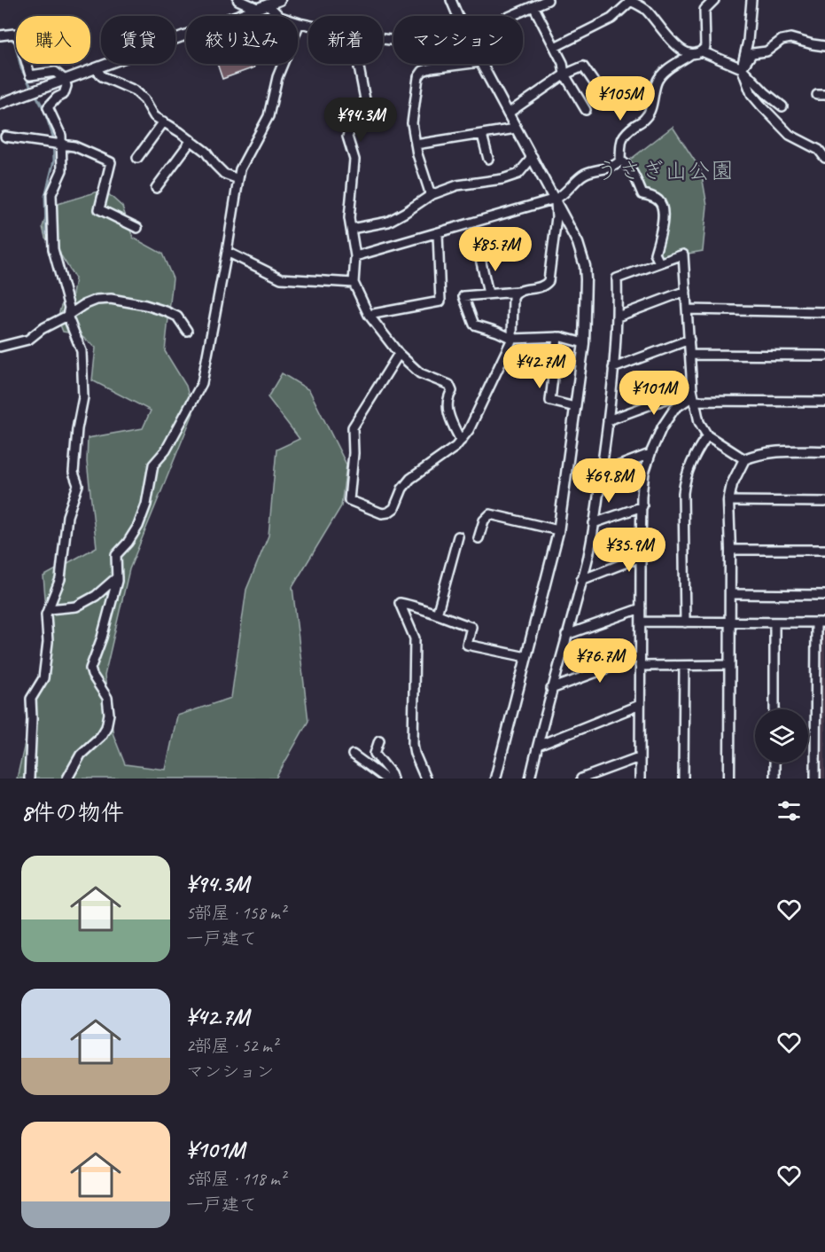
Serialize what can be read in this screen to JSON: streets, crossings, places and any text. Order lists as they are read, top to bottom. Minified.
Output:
{"parks":["うさぎ山公園"],"page":{"chip":["購入","賃貸","絞り込み","新着","マンション"],"price":["¥105M","¥94.3M","¥85.7M","¥42.7M","¥101M","¥69.8M","¥35.9M","¥76.7M"],"heading":"8件の物件","list":[{"name":"¥94.3M","note":"5部屋 · 158 m² · 一戸建て"},{"name":"¥42.7M","note":"2部屋 · 52 m² · マンション"},{"name":"¥101M","note":"5部屋 · 118 m² · 一戸建て"}]}}
